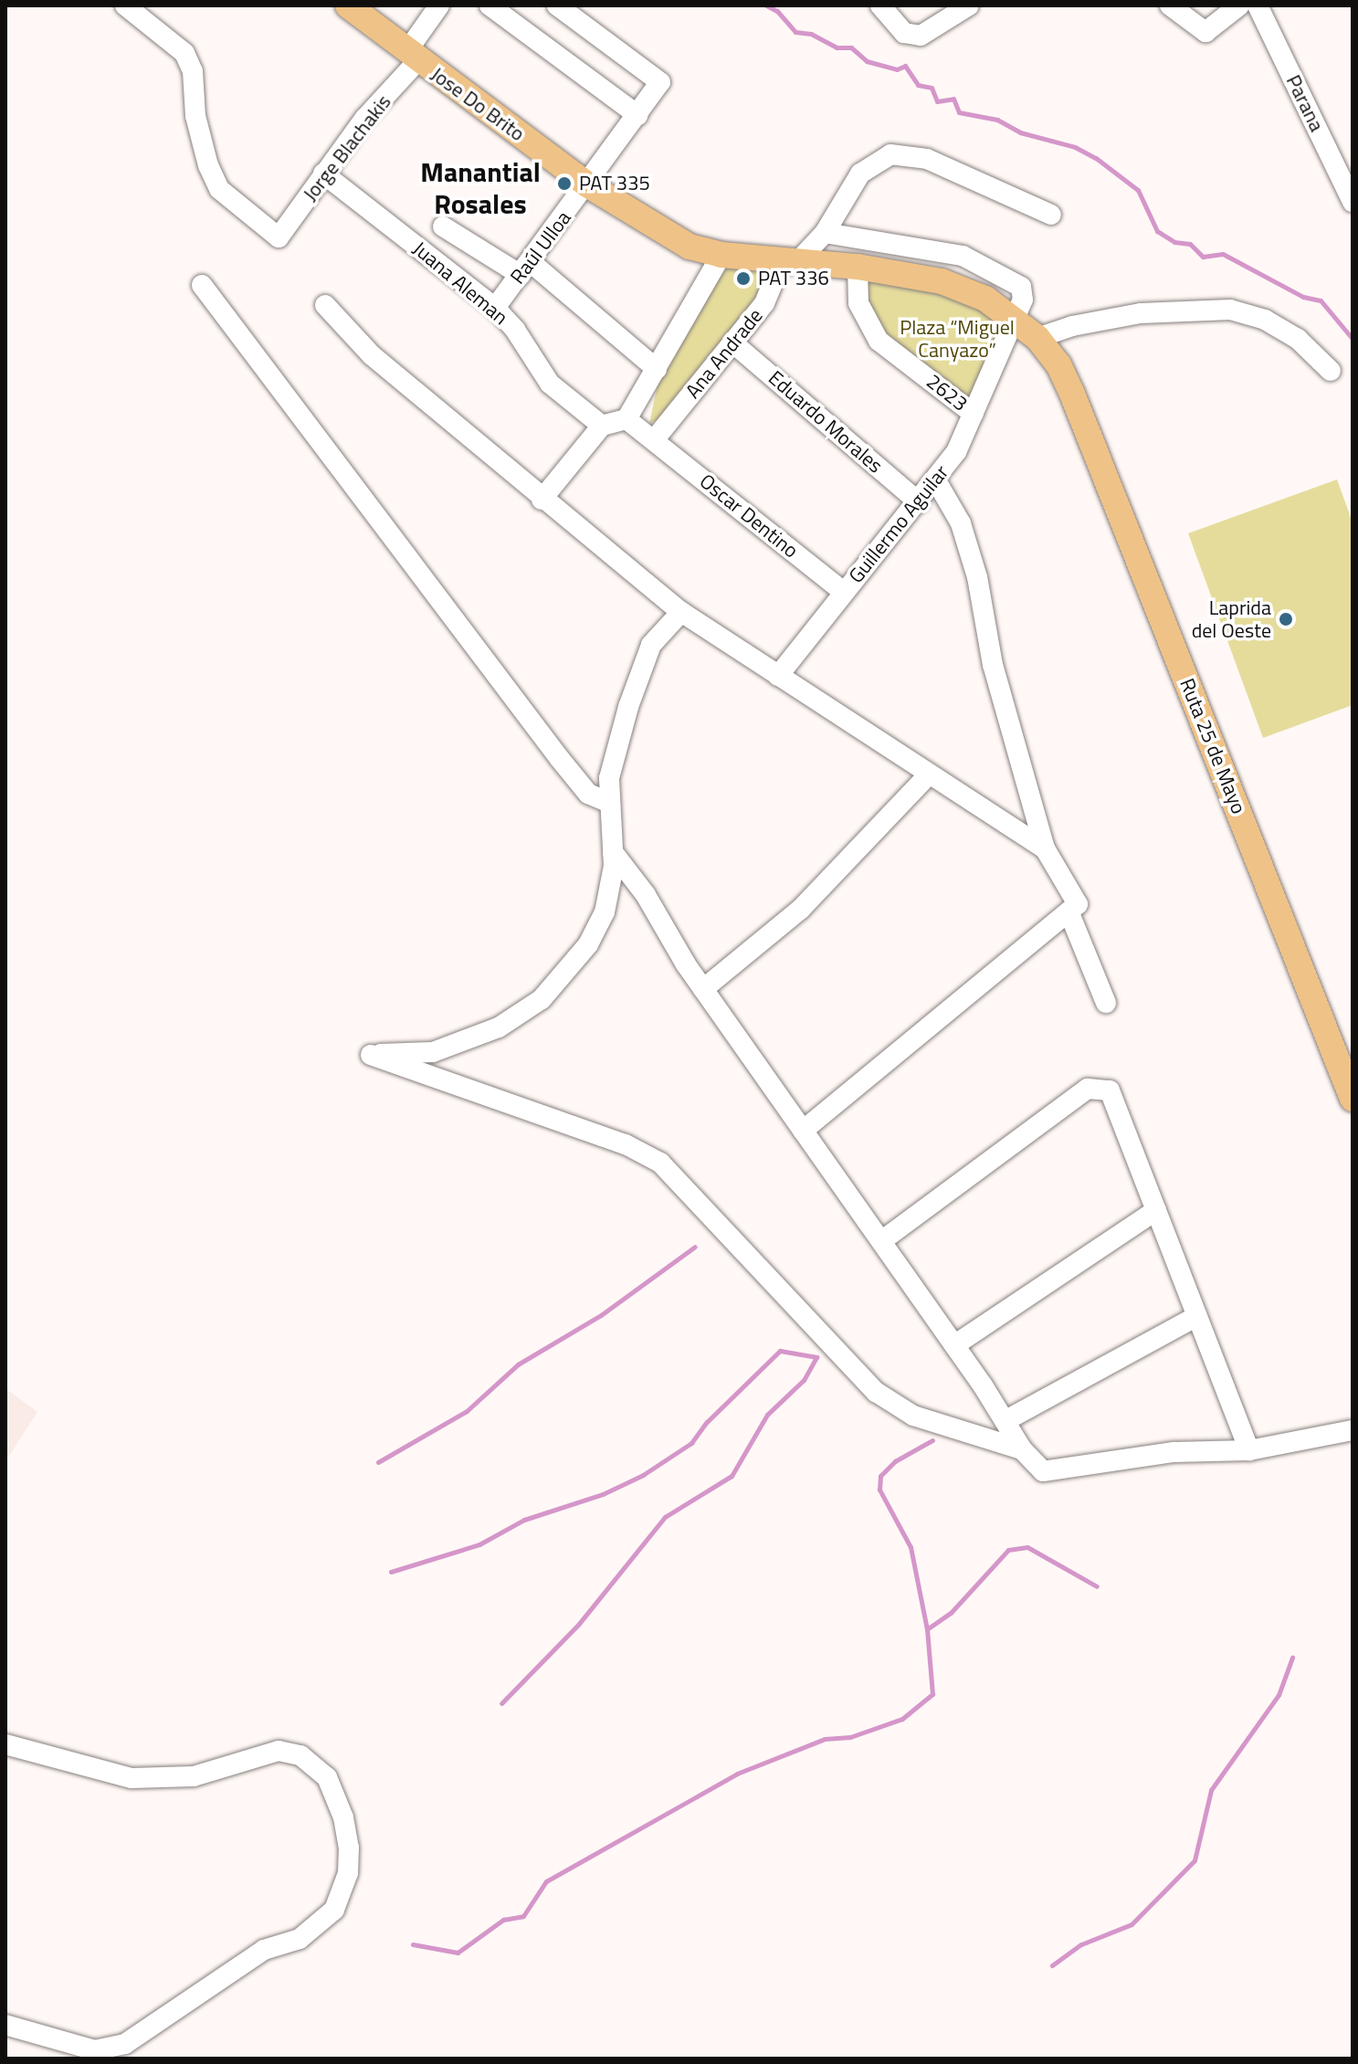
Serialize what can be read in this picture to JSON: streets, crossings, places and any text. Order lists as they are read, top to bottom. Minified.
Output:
{"streets":{"main road":["Jose Do Brito","Ruta 25 de Mayo"],"street":["Parana","Jorge Blachakis","Raúl Ulloa","Juana Aleman","Ana Andrade","2623","Eduardo Morales","Oscar Dentino","Guillermo Aguilar"]},"crossings":[["Jose Do Brito","Jorge Blachakis"],["Jose Do Brito","Raúl Ulloa"],["Jose Do Brito","Ana Andrade"],["Jose Do Brito","2623"],["Jose Do Brito","Guillermo Aguilar"],["Jose Do Brito","Ruta 25 de Mayo"],["Jorge Blachakis","Juana Aleman"],["Raúl Ulloa","Juana Aleman"],["Ana Andrade","Eduardo Morales"],["Ana Andrade","Oscar Dentino"],["2623","Guillermo Aguilar"],["Eduardo Morales","Guillermo Aguilar"],["Oscar Dentino","Guillermo Aguilar"]],"districts":["Manantial Rosales"],"parks":["Plaza “Miguel Canyazo”"],"places":["PAT 335","PAT 336","Laprida del Oeste"]}
